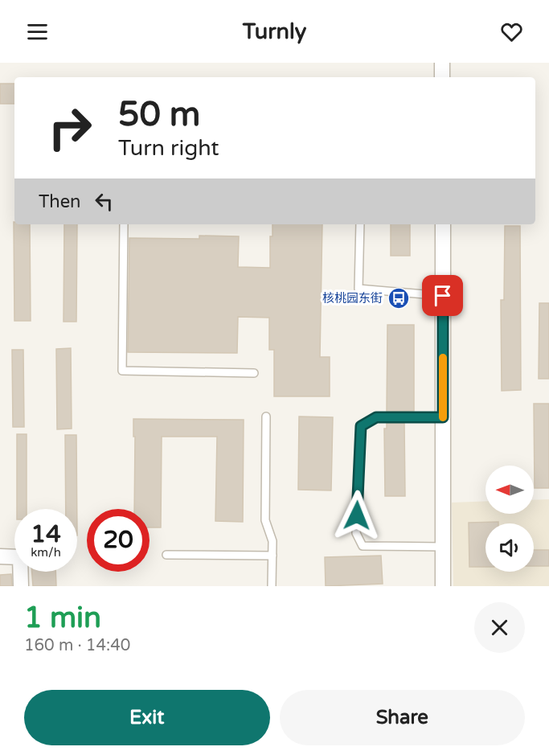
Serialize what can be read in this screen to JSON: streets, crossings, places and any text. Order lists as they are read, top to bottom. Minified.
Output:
{"places":{"bus stop":["核桃园东街"]},"north":"left","page":{"header":"Turnly","turn":["50 m","Turn right"],"then":"Then","speed":"14 km/h","limit":"20","heading":["1 min","160 m · 14:40"],"buttons":["Exit","Share"]}}
